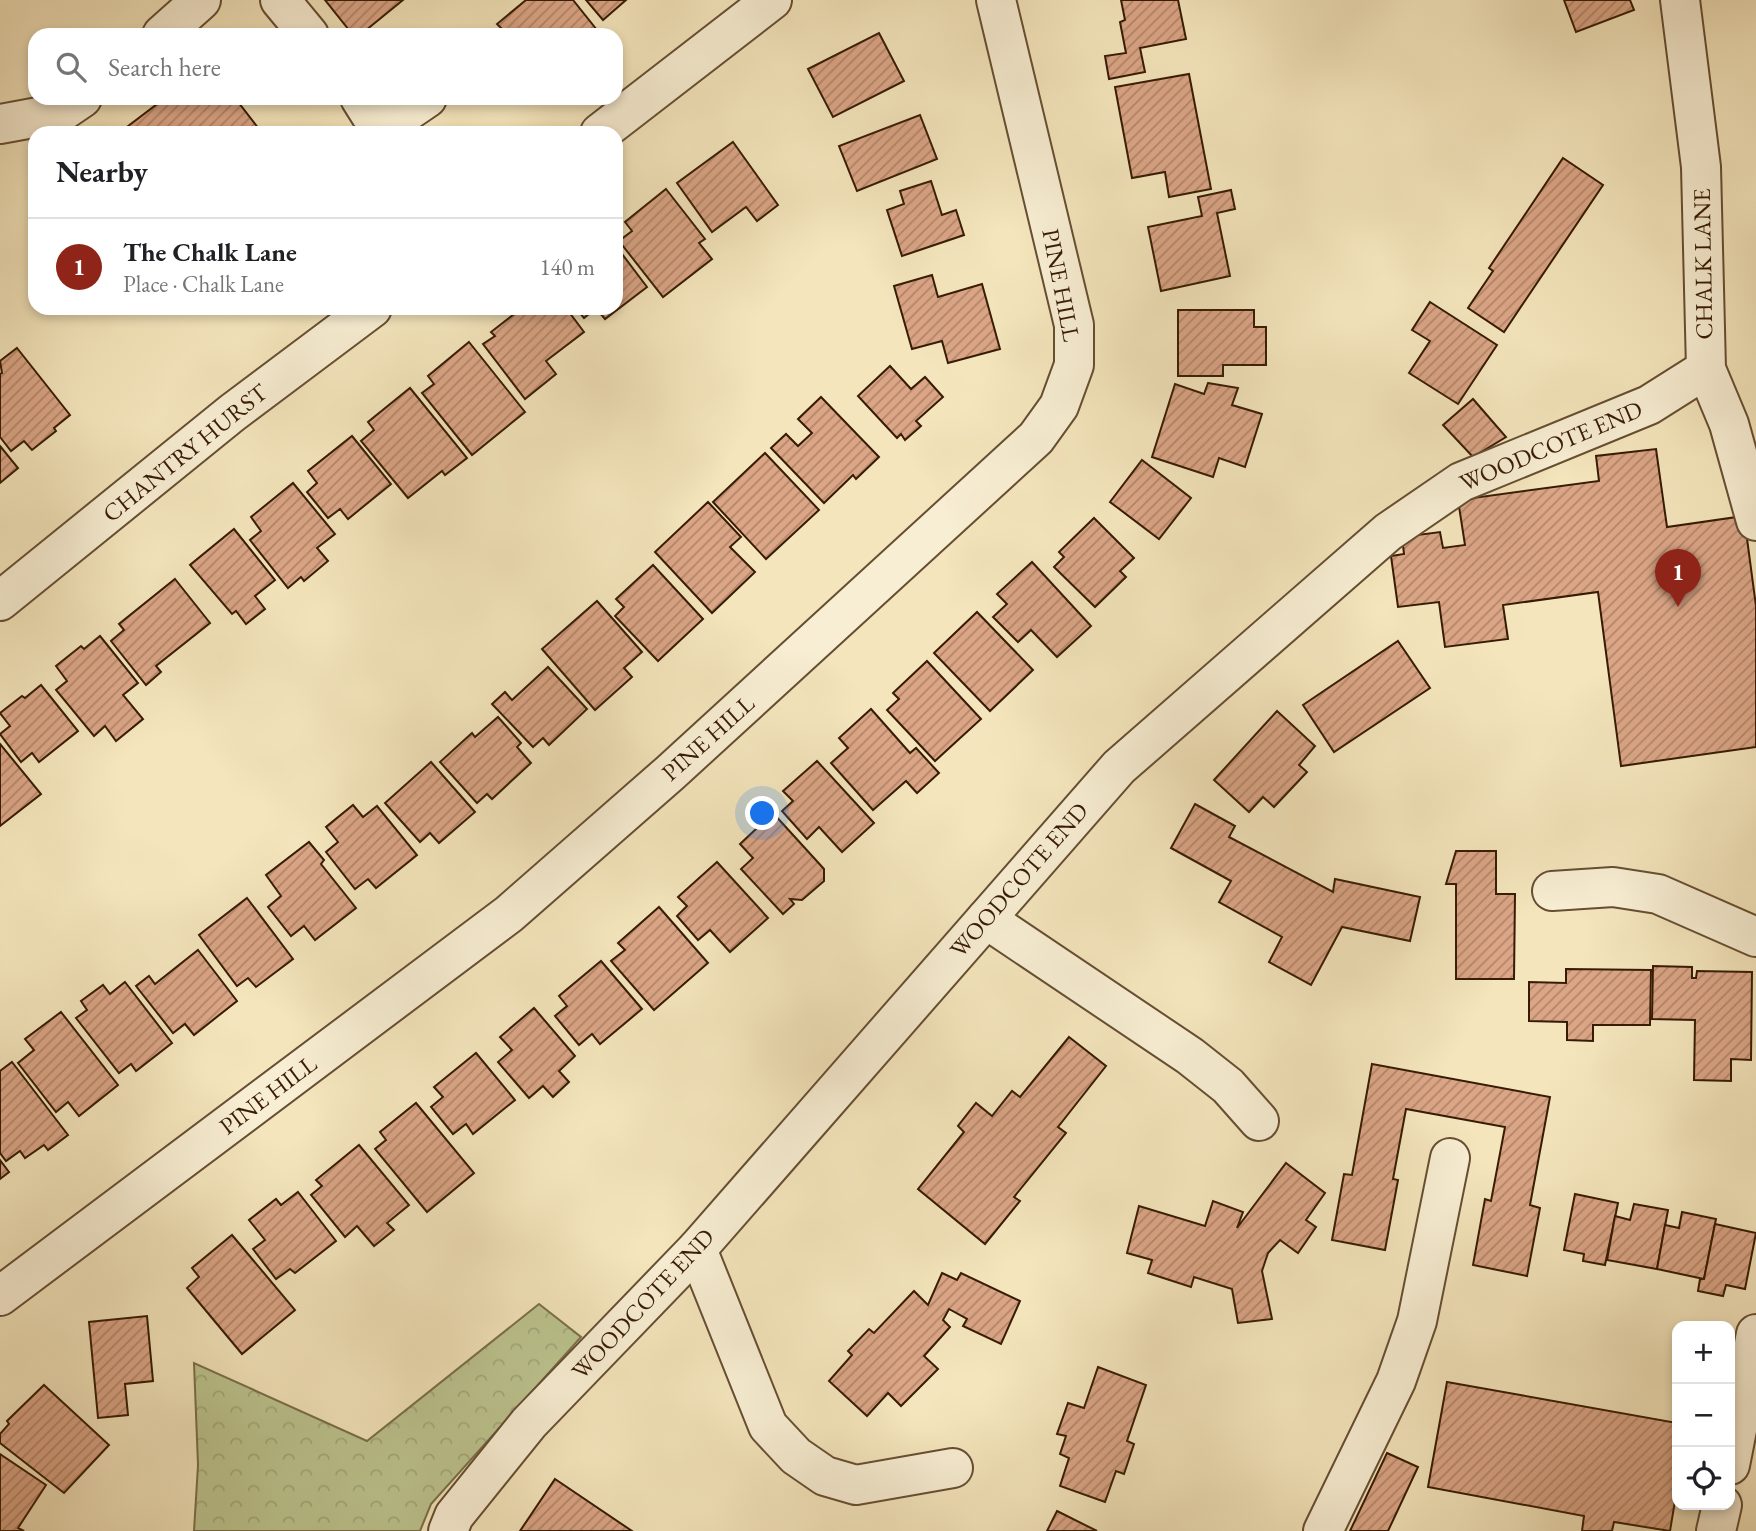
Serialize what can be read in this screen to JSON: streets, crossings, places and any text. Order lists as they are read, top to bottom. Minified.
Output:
{"streets":{"street":["CHALK LANE","PINE HILL","WOODCOTE END","CHANTRY HURST"]},"crossings":[["CHALK LANE","WOODCOTE END"]],"page":{"search":"Search here","heading":"Nearby","list":[{"mark":"1","name":"The Chalk Lane","note":"Place · Chalk Lane","value":"140 m"}],"pins":"1","map_buttons":["+","−"]}}
